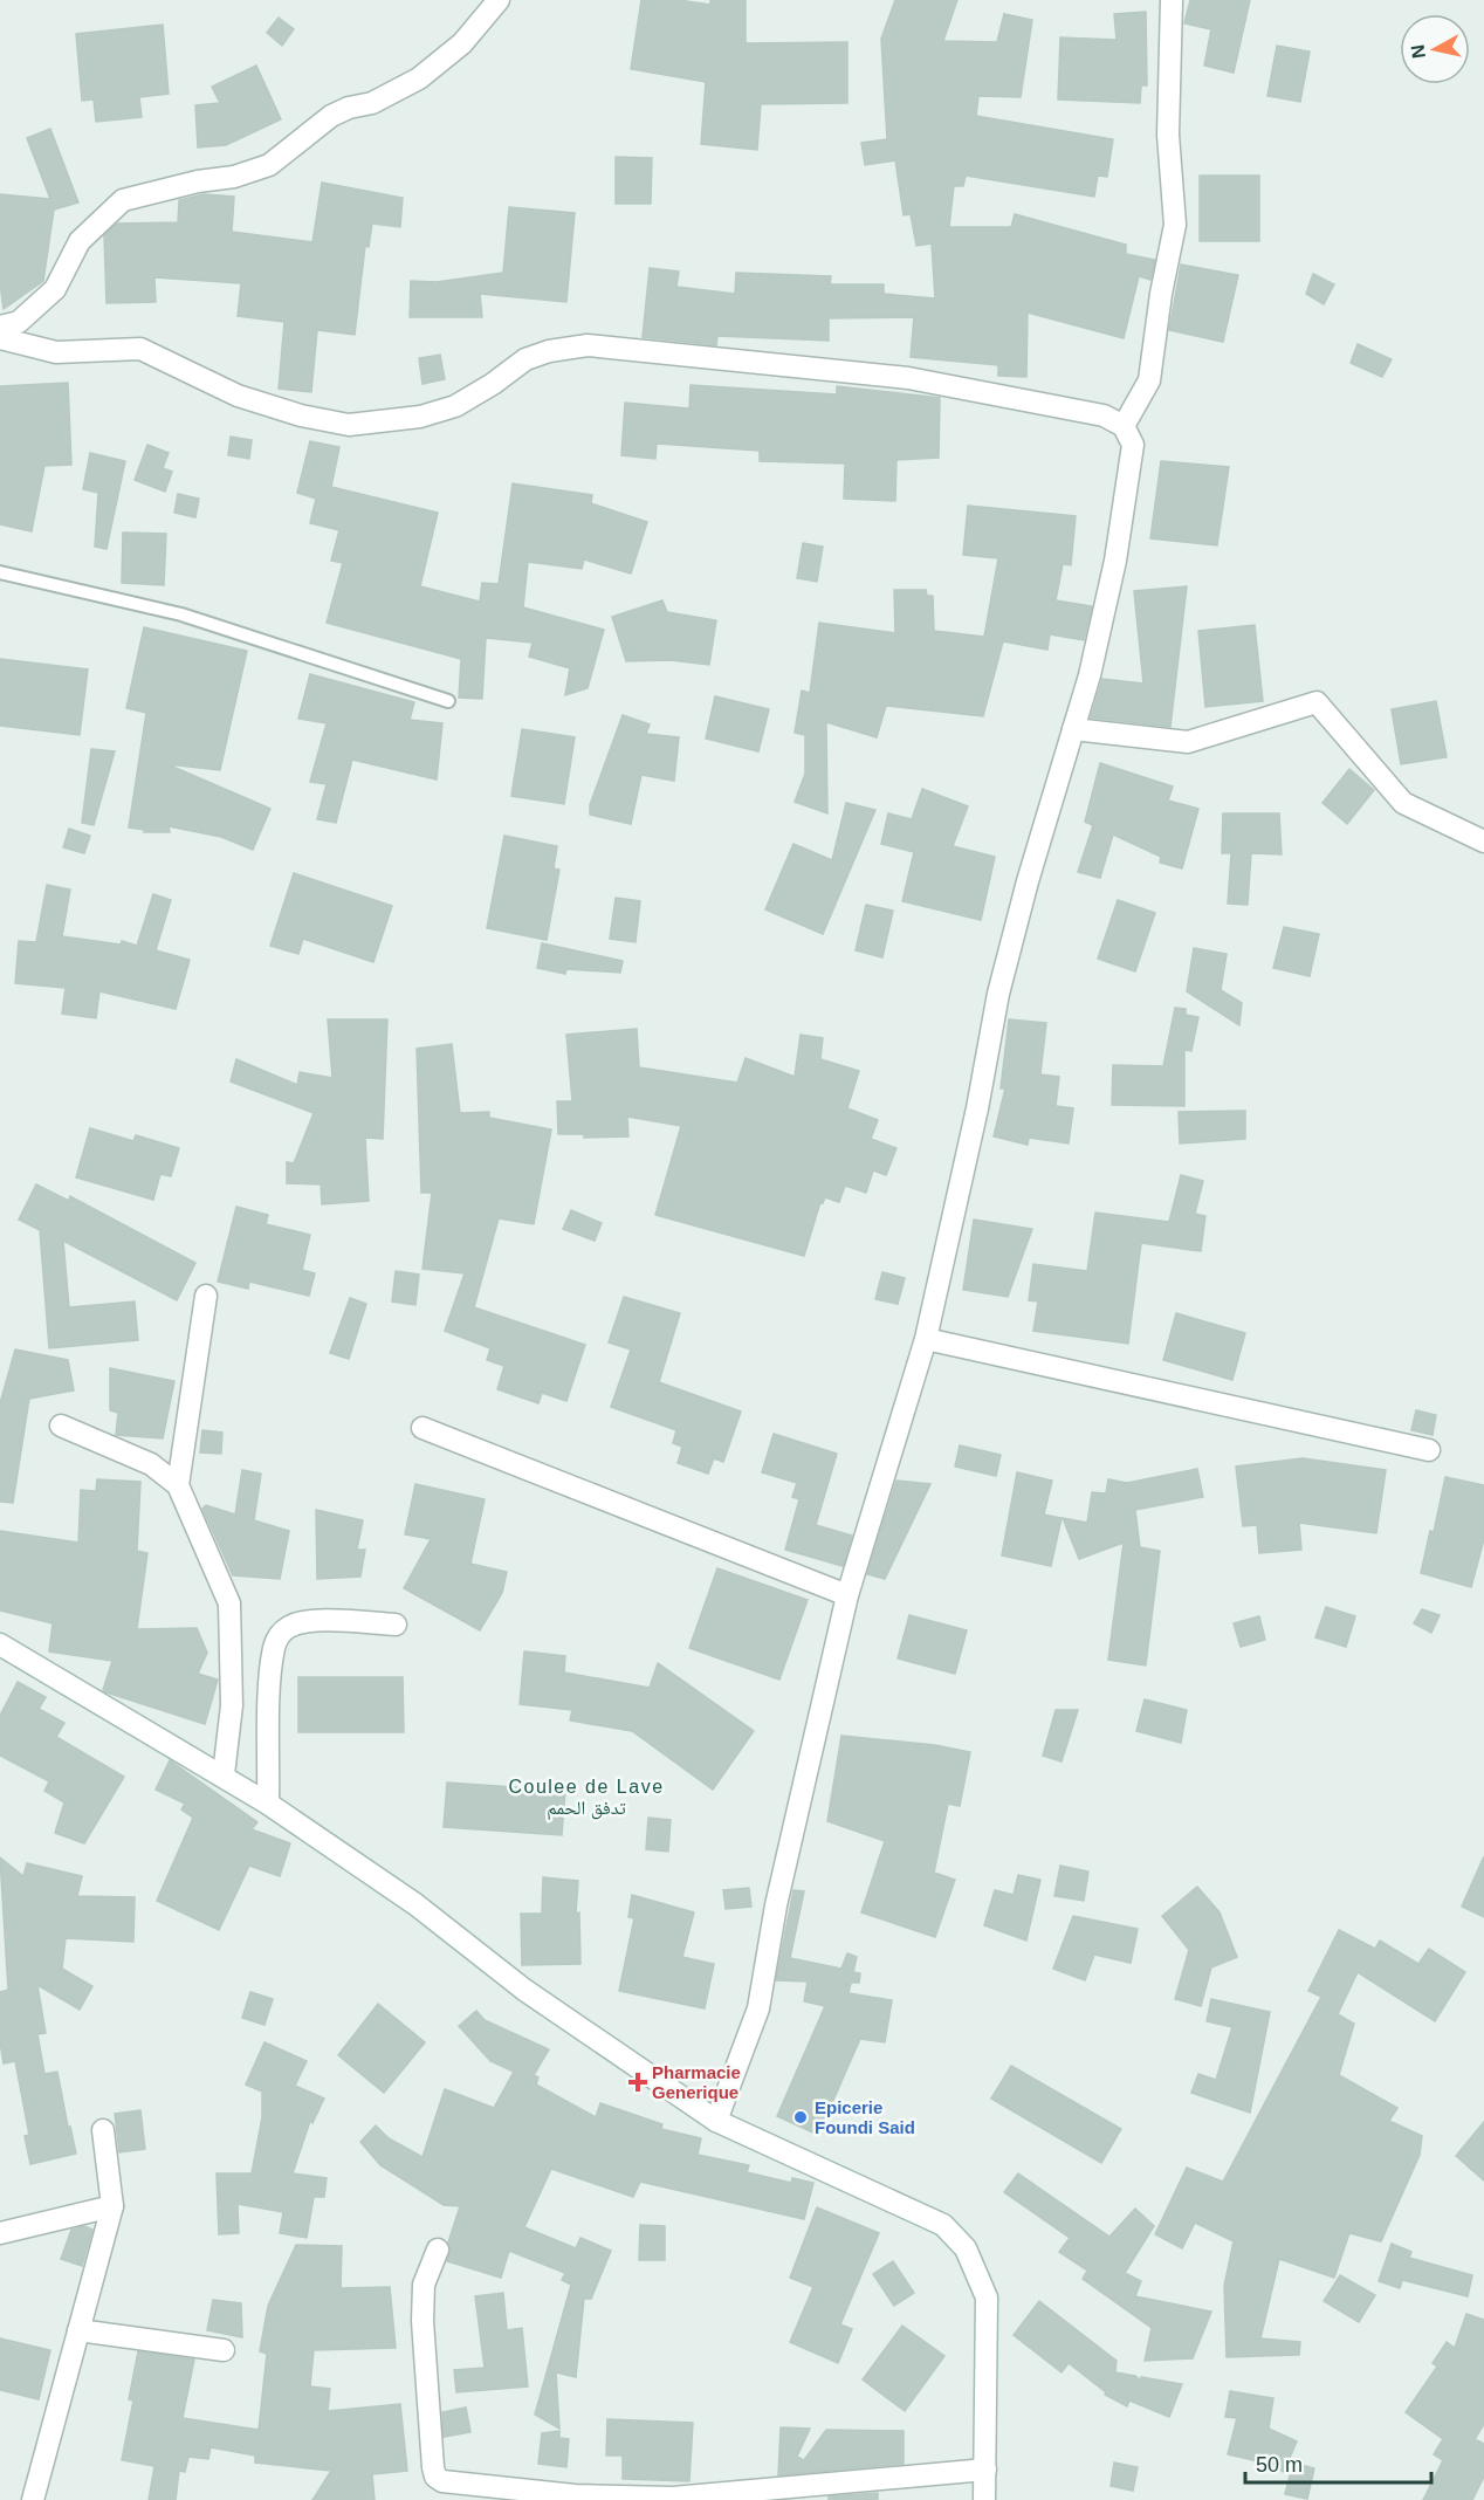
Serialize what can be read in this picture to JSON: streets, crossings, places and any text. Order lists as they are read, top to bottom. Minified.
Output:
{"districts":["Coulee de Lave تدفق الحمم"],"places":{"health":["Pharmacie Generique"],"other":["Epicerie Foundi Said"]},"scale_bar":"50 m","north":"left"}
